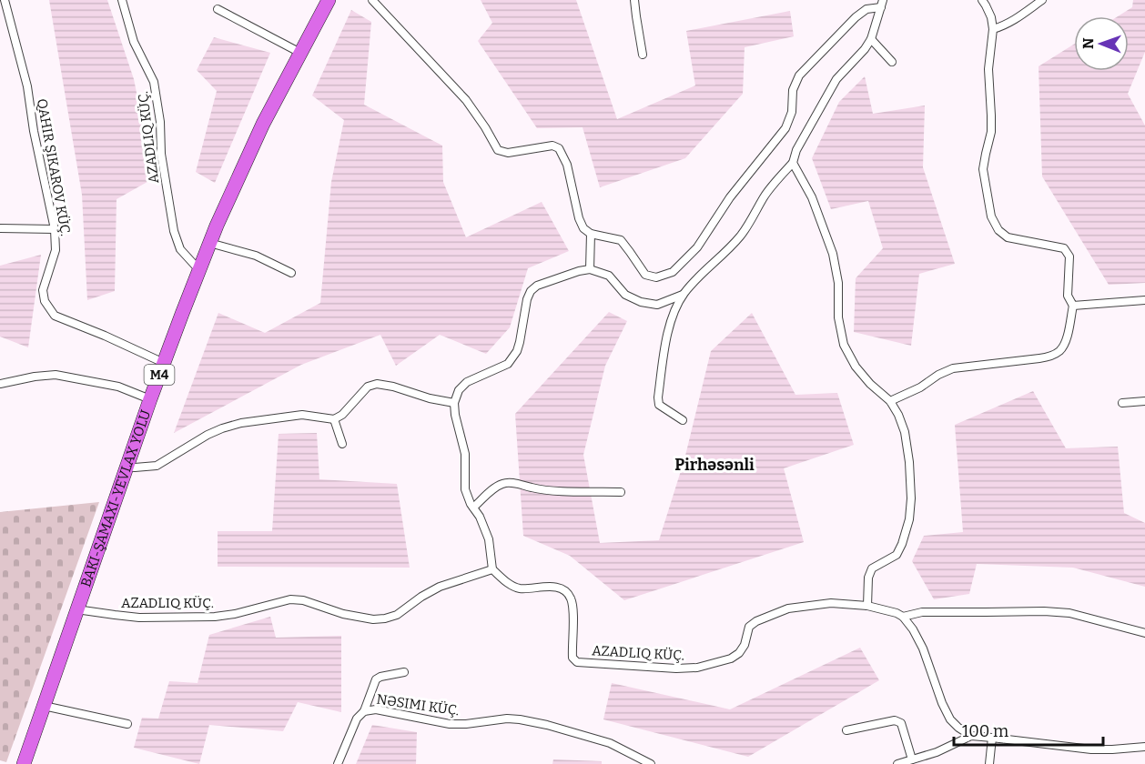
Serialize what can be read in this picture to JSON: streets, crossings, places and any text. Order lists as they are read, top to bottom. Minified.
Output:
{"streets":{"highway":["M4"],"street":["QAHIR ŞIKAROV KÜÇ.","NƏSIMI KÜÇ."]},"crossings":[["QAHIR ŞIKAROV KÜÇ.","M4"]],"districts":["Pirhəsənli"],"scale_bar":"100 m","north":"left"}
